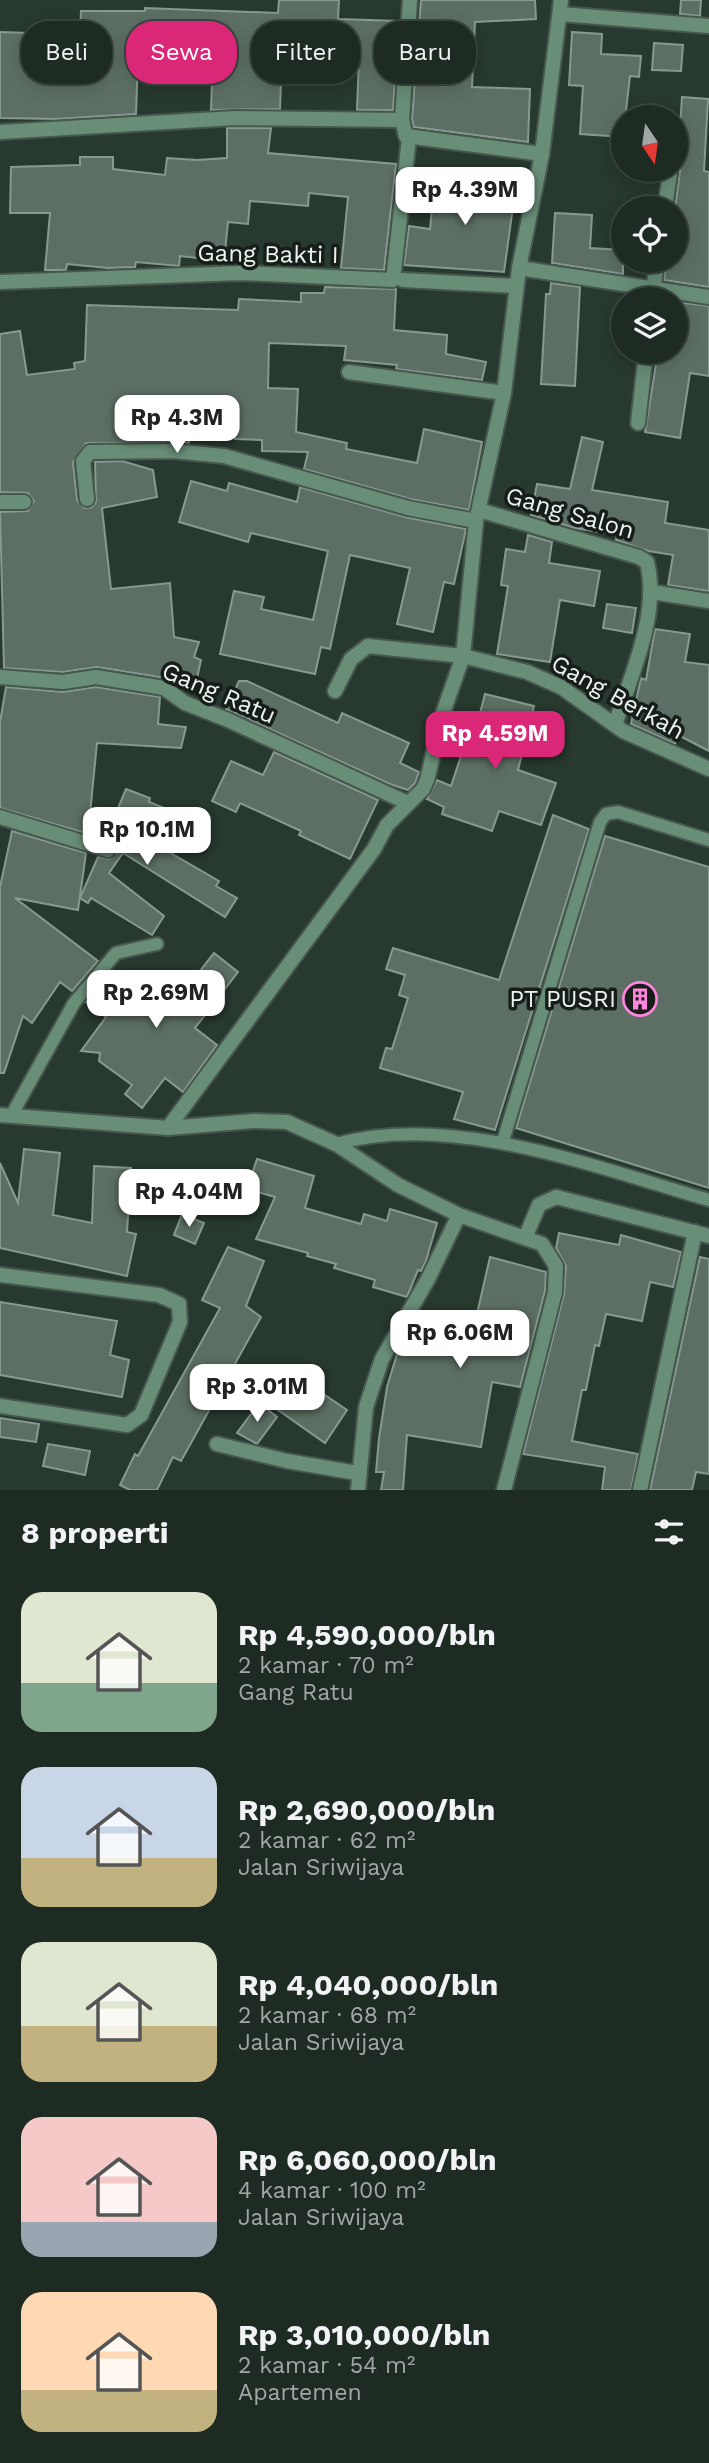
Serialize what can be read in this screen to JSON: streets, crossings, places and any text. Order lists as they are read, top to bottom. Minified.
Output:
{"streets":{"street":["Gang Bakti I","Gang Salon","Gang Ratu","Gang Berkah"]},"crossings":[["Gang Salon","Gang Berkah"]],"places":{"building":["PT PUSRI"]},"north":"bottom","page":{"chip":["Beli","Sewa","Filter","Baru"],"price":["Rp 4.39M","Rp 4.3M","Rp 4.59M","Rp 10.1M","Rp 2.69M","Rp 4.04M","Rp 6.06M","Rp 3.01M"],"heading":"8 properti","list":[{"name":"Rp 4,590,000/bln","note":"2 kamar · 70 m² · Gang Ratu"},{"name":"Rp 2,690,000/bln","note":"2 kamar · 62 m² · Jalan Sriwijaya"},{"name":"Rp 4,040,000/bln","note":"2 kamar · 68 m² · Jalan Sriwijaya"},{"name":"Rp 6,060,000/bln","note":"4 kamar · 100 m² · Jalan Sriwijaya"},{"name":"Rp 3,010,000/bln","note":"2 kamar · 54 m² · Apartemen"}]}}
